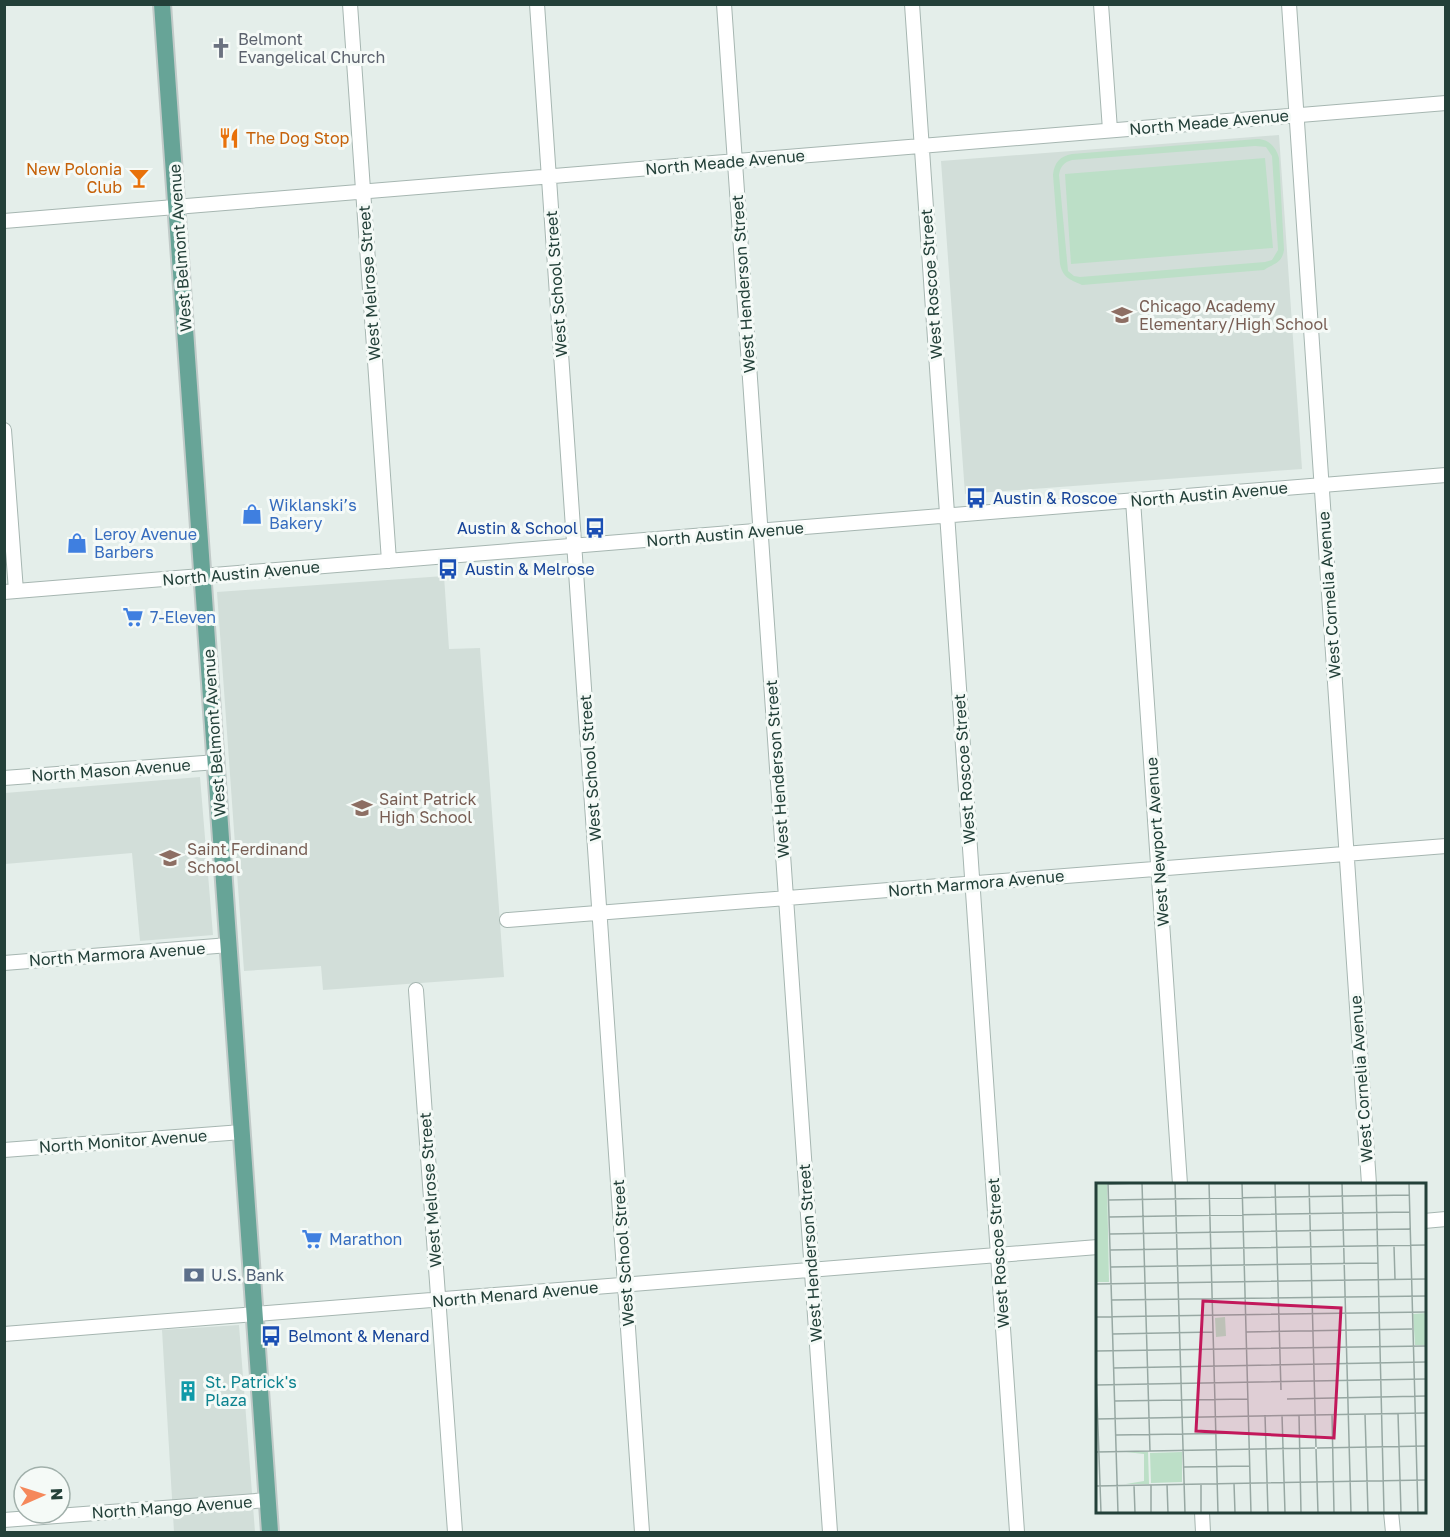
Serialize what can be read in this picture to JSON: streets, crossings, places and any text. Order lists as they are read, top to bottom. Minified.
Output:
{"streets":{"main road":["West Belmont Avenue"],"street":["North Meade Avenue","West Melrose Street","West School Street","West Henderson Street","West Roscoe Street","North Austin Avenue","West Cornelia Avenue","North Mason Avenue","West Newport Avenue","North Marmora Avenue","North Monitor Avenue","North Menard Avenue","North Mango Avenue"]},"crossings":[["North Meade Avenue","West Belmont Avenue"],["North Meade Avenue","West Melrose Street"],["North Meade Avenue","West School Street"],["North Meade Avenue","West Henderson Street"],["North Meade Avenue","West Roscoe Street"],["North Meade Avenue","West Cornelia Avenue"],["West Belmont Avenue","North Austin Avenue"],["West Belmont Avenue","North Mason Avenue"],["West Belmont Avenue","North Marmora Avenue"],["West Belmont Avenue","North Monitor Avenue"],["West Belmont Avenue","North Menard Avenue"],["West Belmont Avenue","North Mango Avenue"],["West Melrose Street","North Austin Avenue"],["West Melrose Street","North Menard Avenue"],["West School Street","North Austin Avenue"],["West School Street","North Marmora Avenue"],["West School Street","North Menard Avenue"],["West Henderson Street","North Austin Avenue"],["West Henderson Street","North Marmora Avenue"],["West Henderson Street","North Menard Avenue"],["West Roscoe Street","North Austin Avenue"],["West Roscoe Street","North Marmora Avenue"],["West Roscoe Street","North Menard Avenue"],["North Austin Avenue","West Cornelia Avenue"],["North Austin Avenue","West Newport Avenue"],["West Cornelia Avenue","North Marmora Avenue"],["West Newport Avenue","North Marmora Avenue"]],"places":{"church":["Belmont Evangelical Church"],"restaurant":["The Dog Stop"],"bar":["New Polonia Club"],"school or university":["Chicago Academy Elementary/High School","Saint Patrick High School","Saint Ferdinand School"],"bus stop":["Austin & Roscoe","Austin & School","Austin & Melrose","Belmont & Menard"],"shop":["Wiklanski’s Bakery","Leroy Avenue Barbers"],"supermarket":["7-Eleven","Marathon"],"bank":["U.S. Bank"],"building":["St. Patrick's Plaza"]},"north":"right"}
